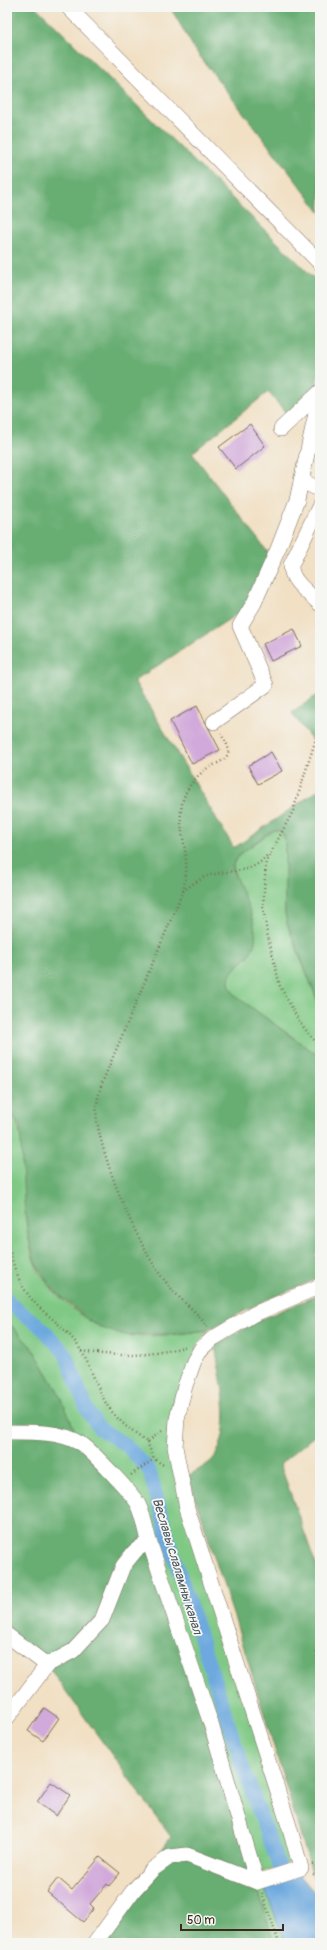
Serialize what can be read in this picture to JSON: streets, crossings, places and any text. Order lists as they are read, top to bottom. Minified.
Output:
{"water":["Веславы слаламны канал"],"scale_bar":"50 m"}
